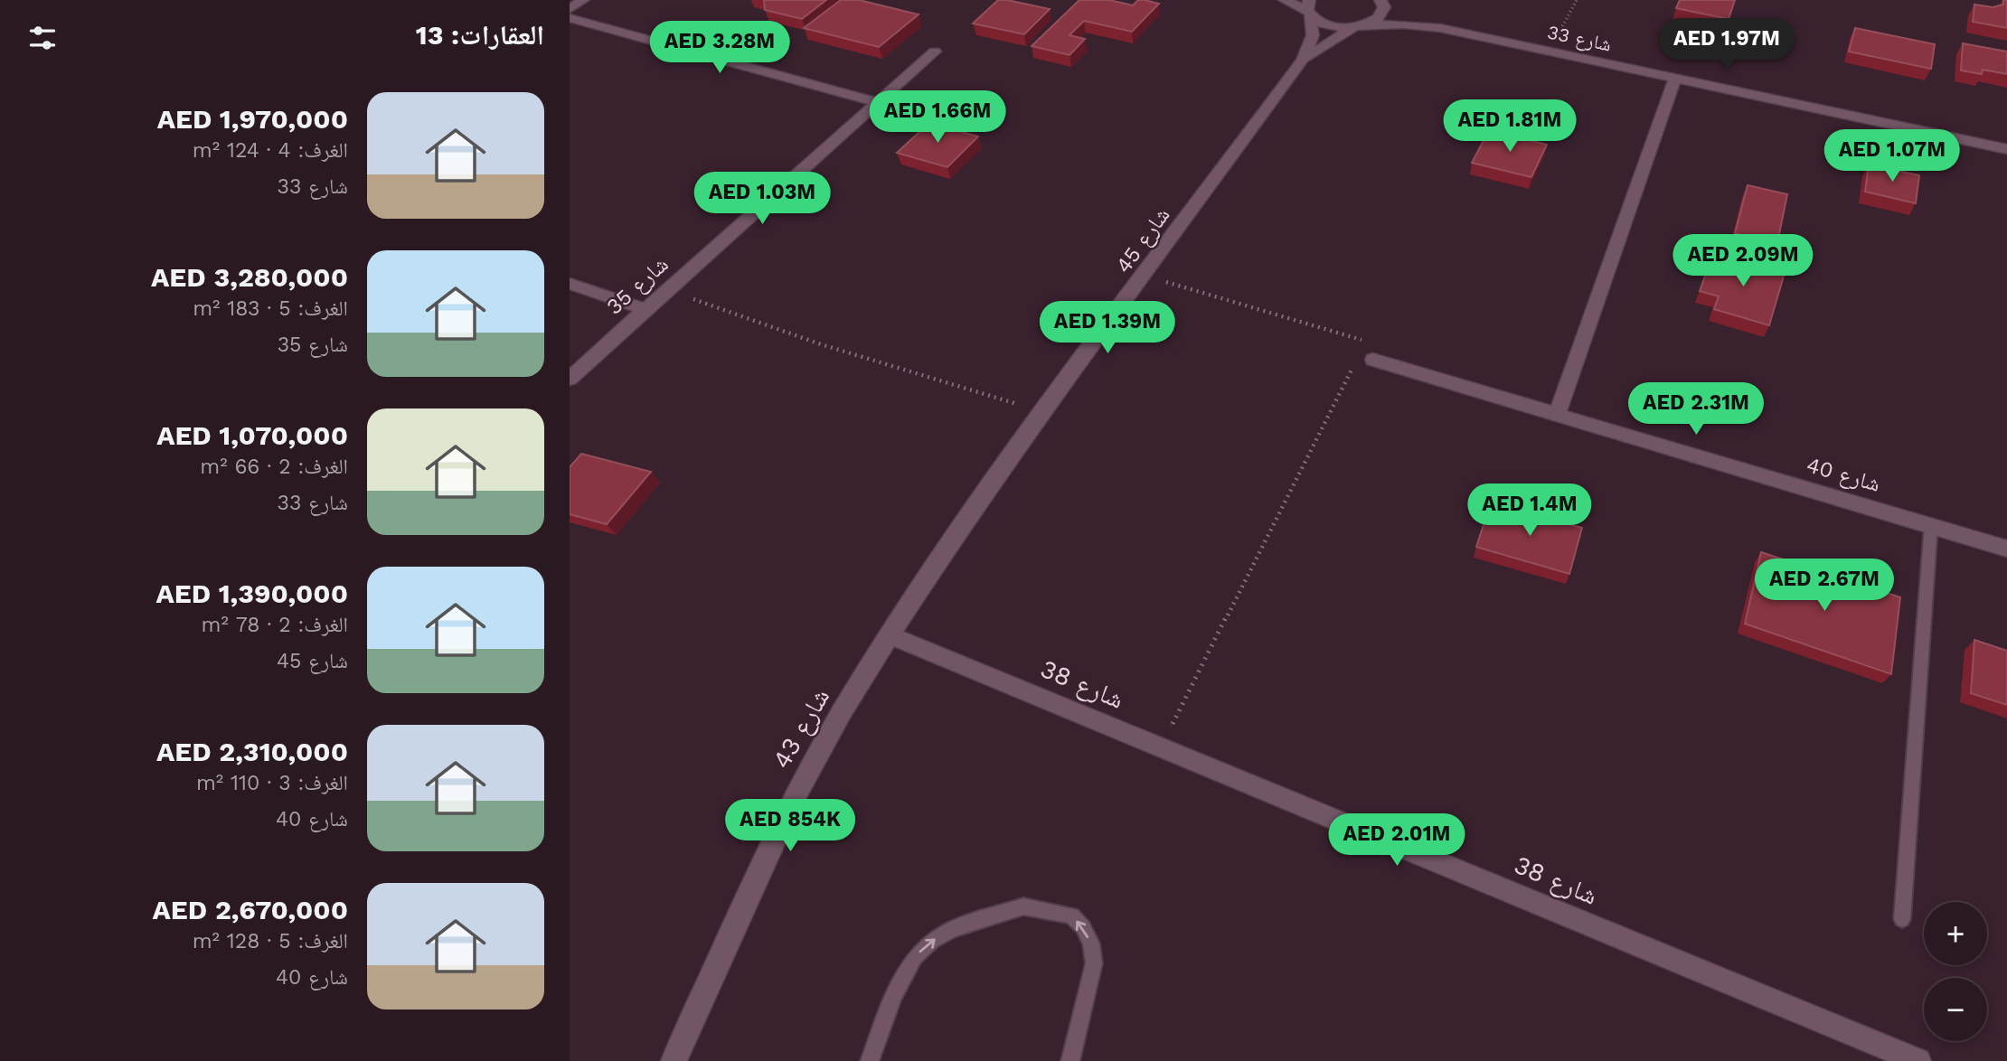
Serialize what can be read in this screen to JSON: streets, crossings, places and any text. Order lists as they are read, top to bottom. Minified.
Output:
{"streets":{"street":["شارع 33","شارع 45","شارع 35","شارع 40","شارع 38","شارع 43"]},"crossings":[["شارع 33","شارع 45"],["شارع 45","شارع 38"],["شارع 45","شارع 43"],["شارع 38","شارع 43"]],"page":{"heading":"العقارات: 13","price":["AED 1.97M","AED 3.28M","AED 1.66M","AED 1.81M","AED 1.07M","AED 1.03M","AED 2.09M","AED 1.39M","AED 2.31M","AED 1.4M","AED 2.67M","AED 854K","AED 2.01M"],"list":[{"name":"AED 1,970,000","note":"الغرف: 4 · 124 m² · شارع 33"},{"name":"AED 3,280,000","note":"الغرف: 5 · 183 m² · شارع 35"},{"name":"AED 1,070,000","note":"الغرف: 2 · 66 m² · شارع 33"},{"name":"AED 1,390,000","note":"الغرف: 2 · 78 m² · شارع 45"},{"name":"AED 2,310,000","note":"الغرف: 3 · 110 m² · شارع 40"},{"name":"AED 2,670,000","note":"الغرف: 5 · 128 m² · شارع 40"}],"map_buttons":["+","−"]}}
